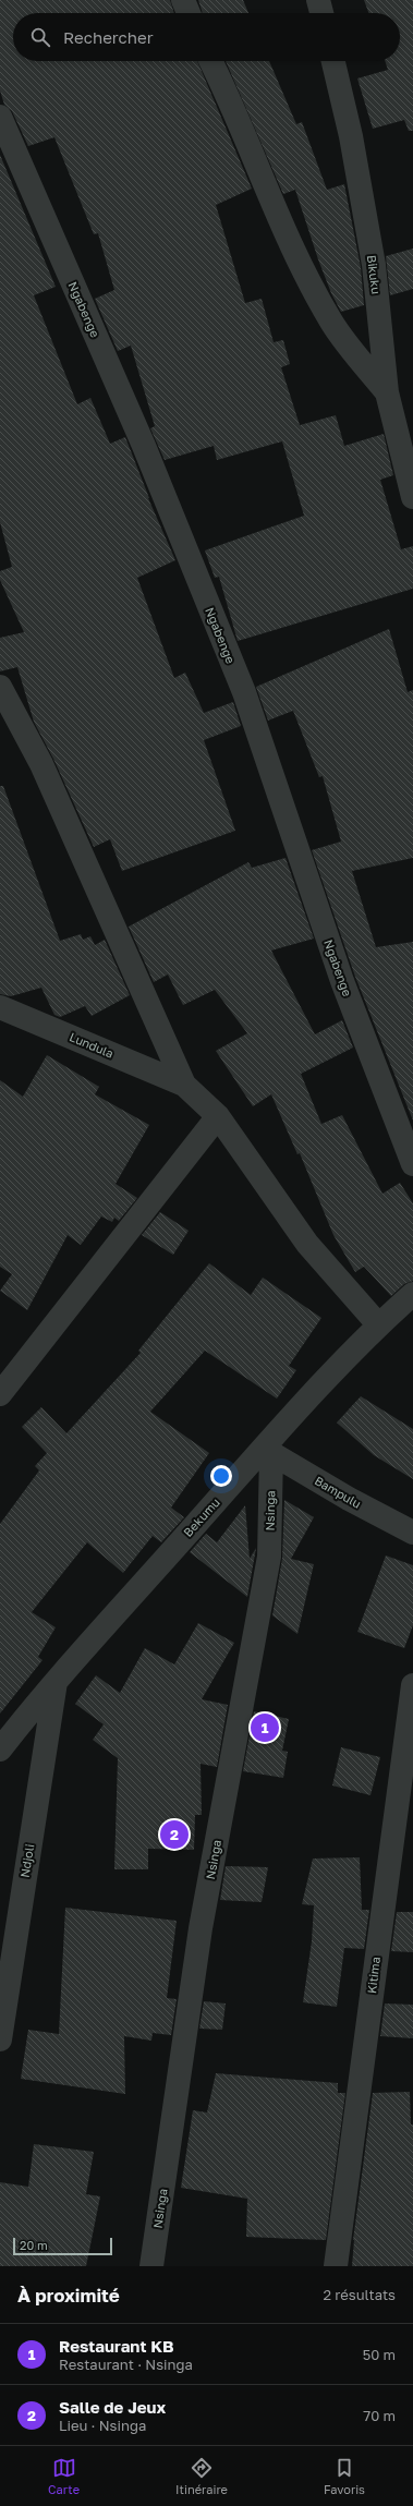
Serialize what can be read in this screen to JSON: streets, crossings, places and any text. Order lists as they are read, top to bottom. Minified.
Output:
{"streets":{"street":["Bikuku","Ngabenge","Lundula","Bampulu","Nsinga","Bekumu","Ndjoli","Kitima"]},"crossings":[["Bampulu","Nsinga"],["Bampulu","Bekumu"],["Nsinga","Bekumu"],["Bekumu","Ndjoli"]],"scale_bar":"20 m","page":{"search":"Rechercher","pins":["1","2"],"scale":"20 m","heading":["À proximité","2 résultats"],"list":[{"mark":"1","name":"Restaurant KB","note":"Restaurant · Nsinga","value":"50 m"},{"mark":"2","name":"Salle de Jeux","note":"Lieu · Nsinga","value":"70 m"}],"nav":["Carte","Itinéraire","Favoris"]}}
